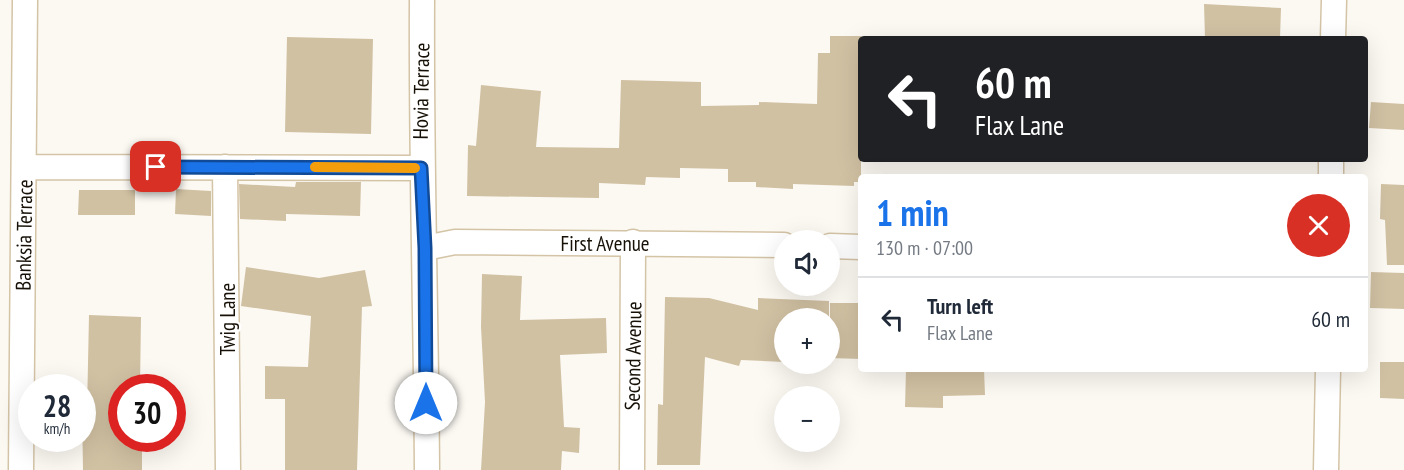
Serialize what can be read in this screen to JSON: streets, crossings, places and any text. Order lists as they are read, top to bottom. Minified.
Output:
{"streets":{"street":["Hovia Terrace","Banksia Terrace","First Avenue","Twig Lane","Second Avenue"]},"crossings":[["Hovia Terrace","First Avenue"],["First Avenue","Second Avenue"]],"page":{"turn":["60 m","Flax Lane"],"heading":["1 min","130 m · 07:00"],"map_buttons":["+","−"],"list":[{"name":"Turn left","note":"Flax Lane","value":"60 m"}],"speed":"28 km/h","limit":"30"}}
